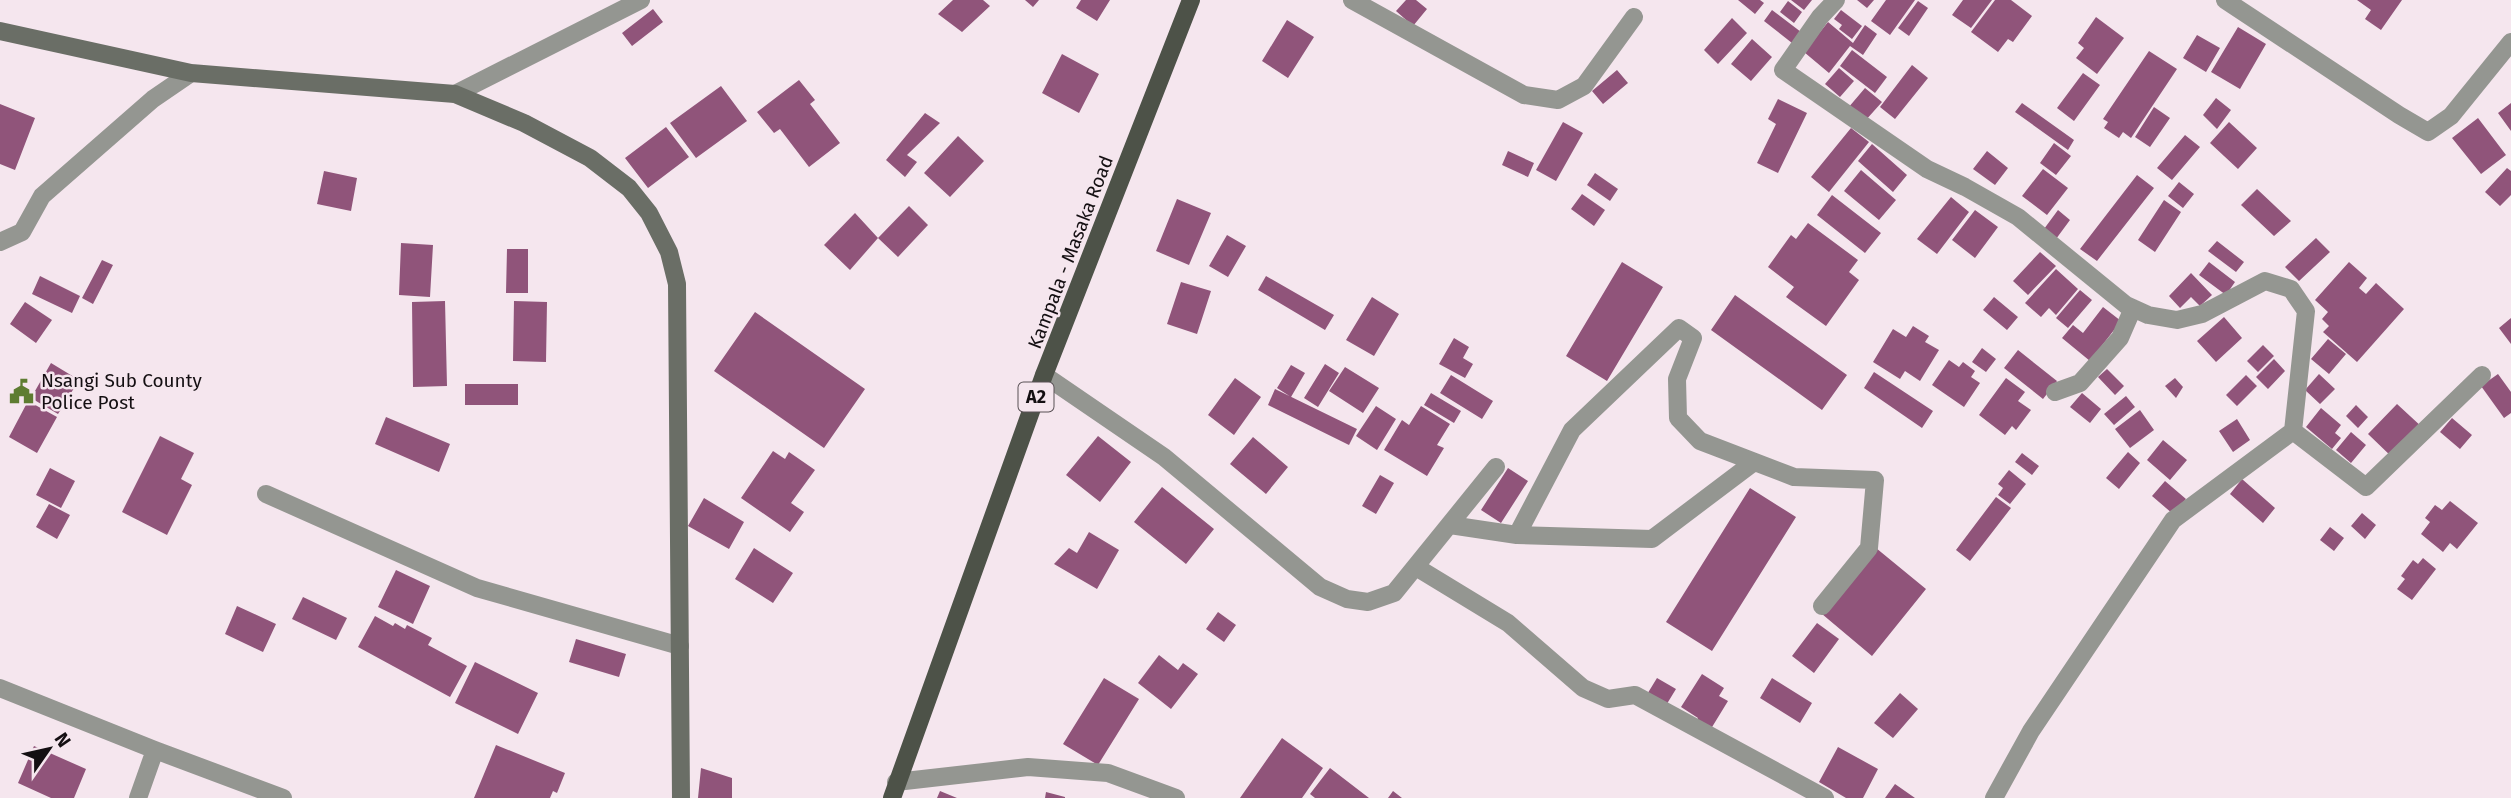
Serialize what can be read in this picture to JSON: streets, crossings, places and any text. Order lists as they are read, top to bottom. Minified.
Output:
{"streets":{"main road":["Kampala - Masaka Road","A2"]},"places":{"public building":["Nsangi Sub County Police Post"]},"north":"top right"}
